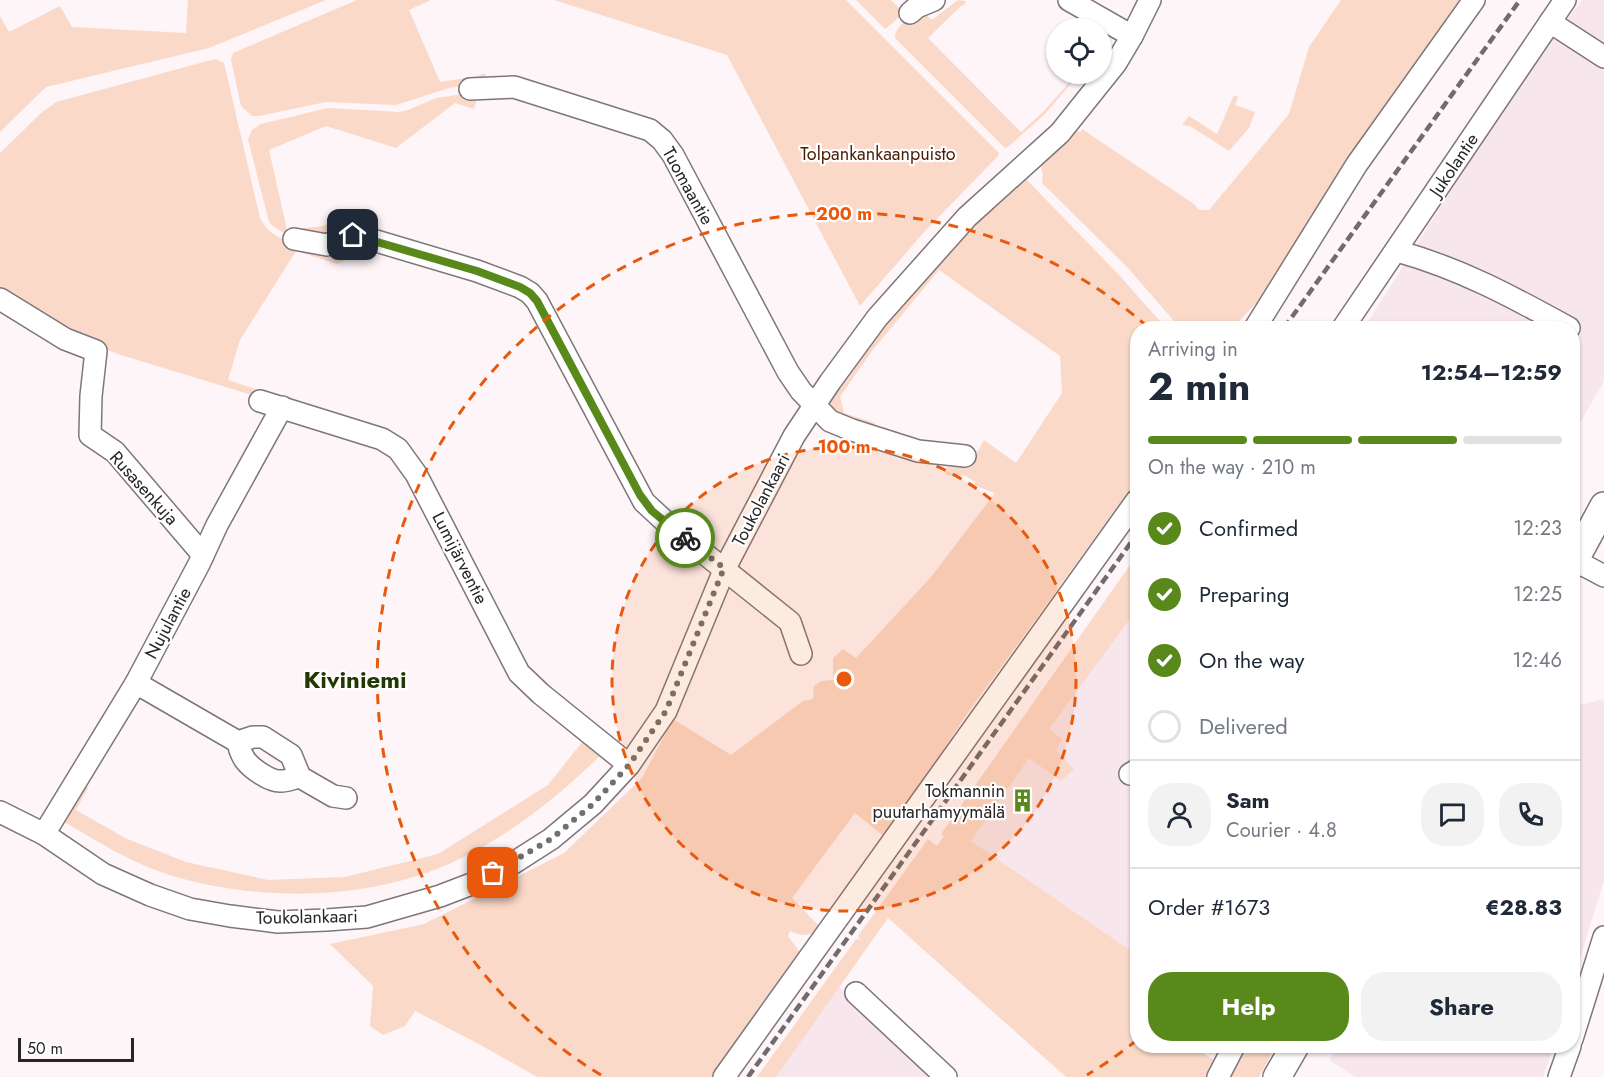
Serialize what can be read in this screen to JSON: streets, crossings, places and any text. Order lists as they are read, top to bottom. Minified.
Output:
{"streets":{"street":["Jukolantie","Tuomaantie","Rusasenkuja","Toukolankaari","Lumijärventie","Nujulantie"]},"crossings":[["Tuomaantie","Toukolankaari"],["Rusasenkuja","Nujulantie"],["Toukolankaari","Lumijärventie"],["Toukolankaari","Nujulantie"],["Lumijärventie","Nujulantie"]],"districts":["Kiviniemi"],"parks":["Tolpankankaanpuisto"],"places":{"building":["Tokmannin puutarhamyymälä"]},"scale_bar":"50 m","page":{"heading":["2 min","Arriving in","12:54–12:59"],"panel":["Sam","Courier · 4.8","Order #1673","€28.83"],"bar":"On the way · 210 m","list":[["Confirmed","12:23"],["Preparing","12:25"],["On the way","12:46"],"Delivered"],"buttons":["Help","Share"],"scale":"50 m"},"rings":["200 m","100 m"]}
